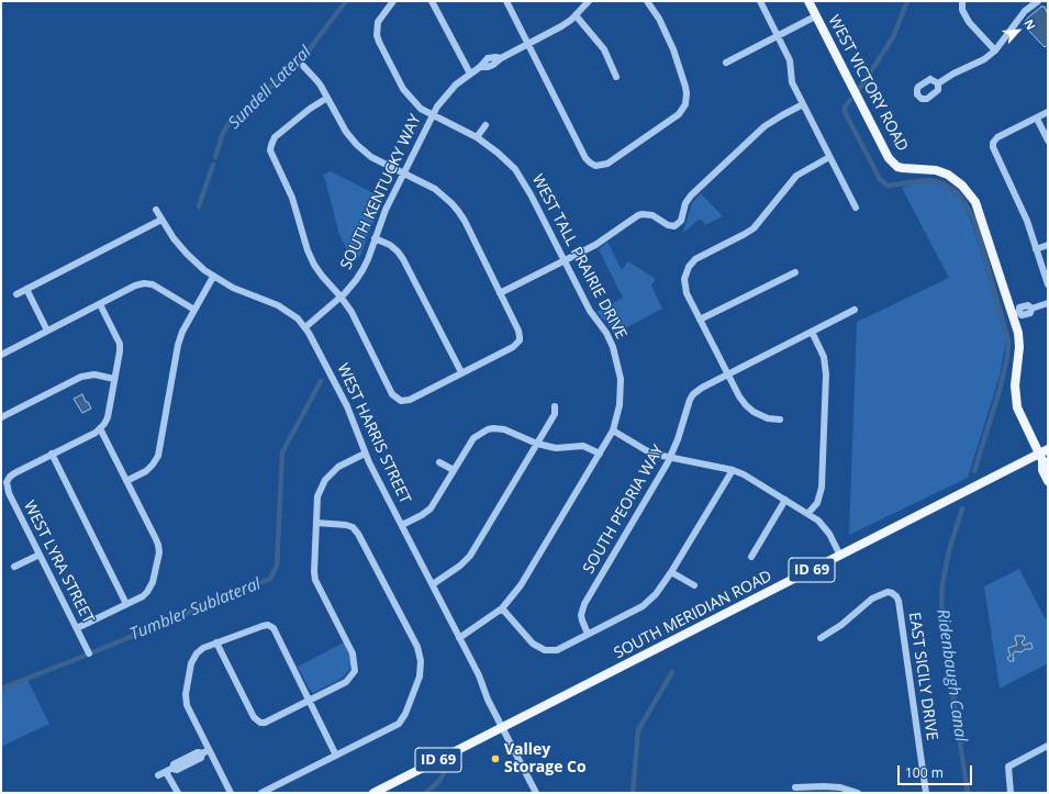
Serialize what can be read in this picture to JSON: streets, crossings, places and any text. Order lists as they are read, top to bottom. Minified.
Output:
{"streets":{"main road":["WEST VICTORY ROAD","ID 69","SOUTH MERIDIAN ROAD"],"street":["SOUTH KENTUCKY WAY","WEST TALL PRAIRIE DRIVE","WEST HARRIS STREET","SOUTH PEORIA WAY","WEST LYRA STREET","EAST SICILY DRIVE"]},"crossings":[["WEST VICTORY ROAD","SOUTH MERIDIAN ROAD"],["SOUTH KENTUCKY WAY","WEST TALL PRAIRIE DRIVE"],["SOUTH KENTUCKY WAY","WEST HARRIS STREET"],["WEST TALL PRAIRIE DRIVE","WEST HARRIS STREET"],["WEST HARRIS STREET","SOUTH MERIDIAN ROAD"]],"water":["Sundell Lateral","Tumbler Sublateral","Ridenbaugh Canal"],"places":["Valley Storage Co"],"scale_bar":"100 m","north":"top right"}
